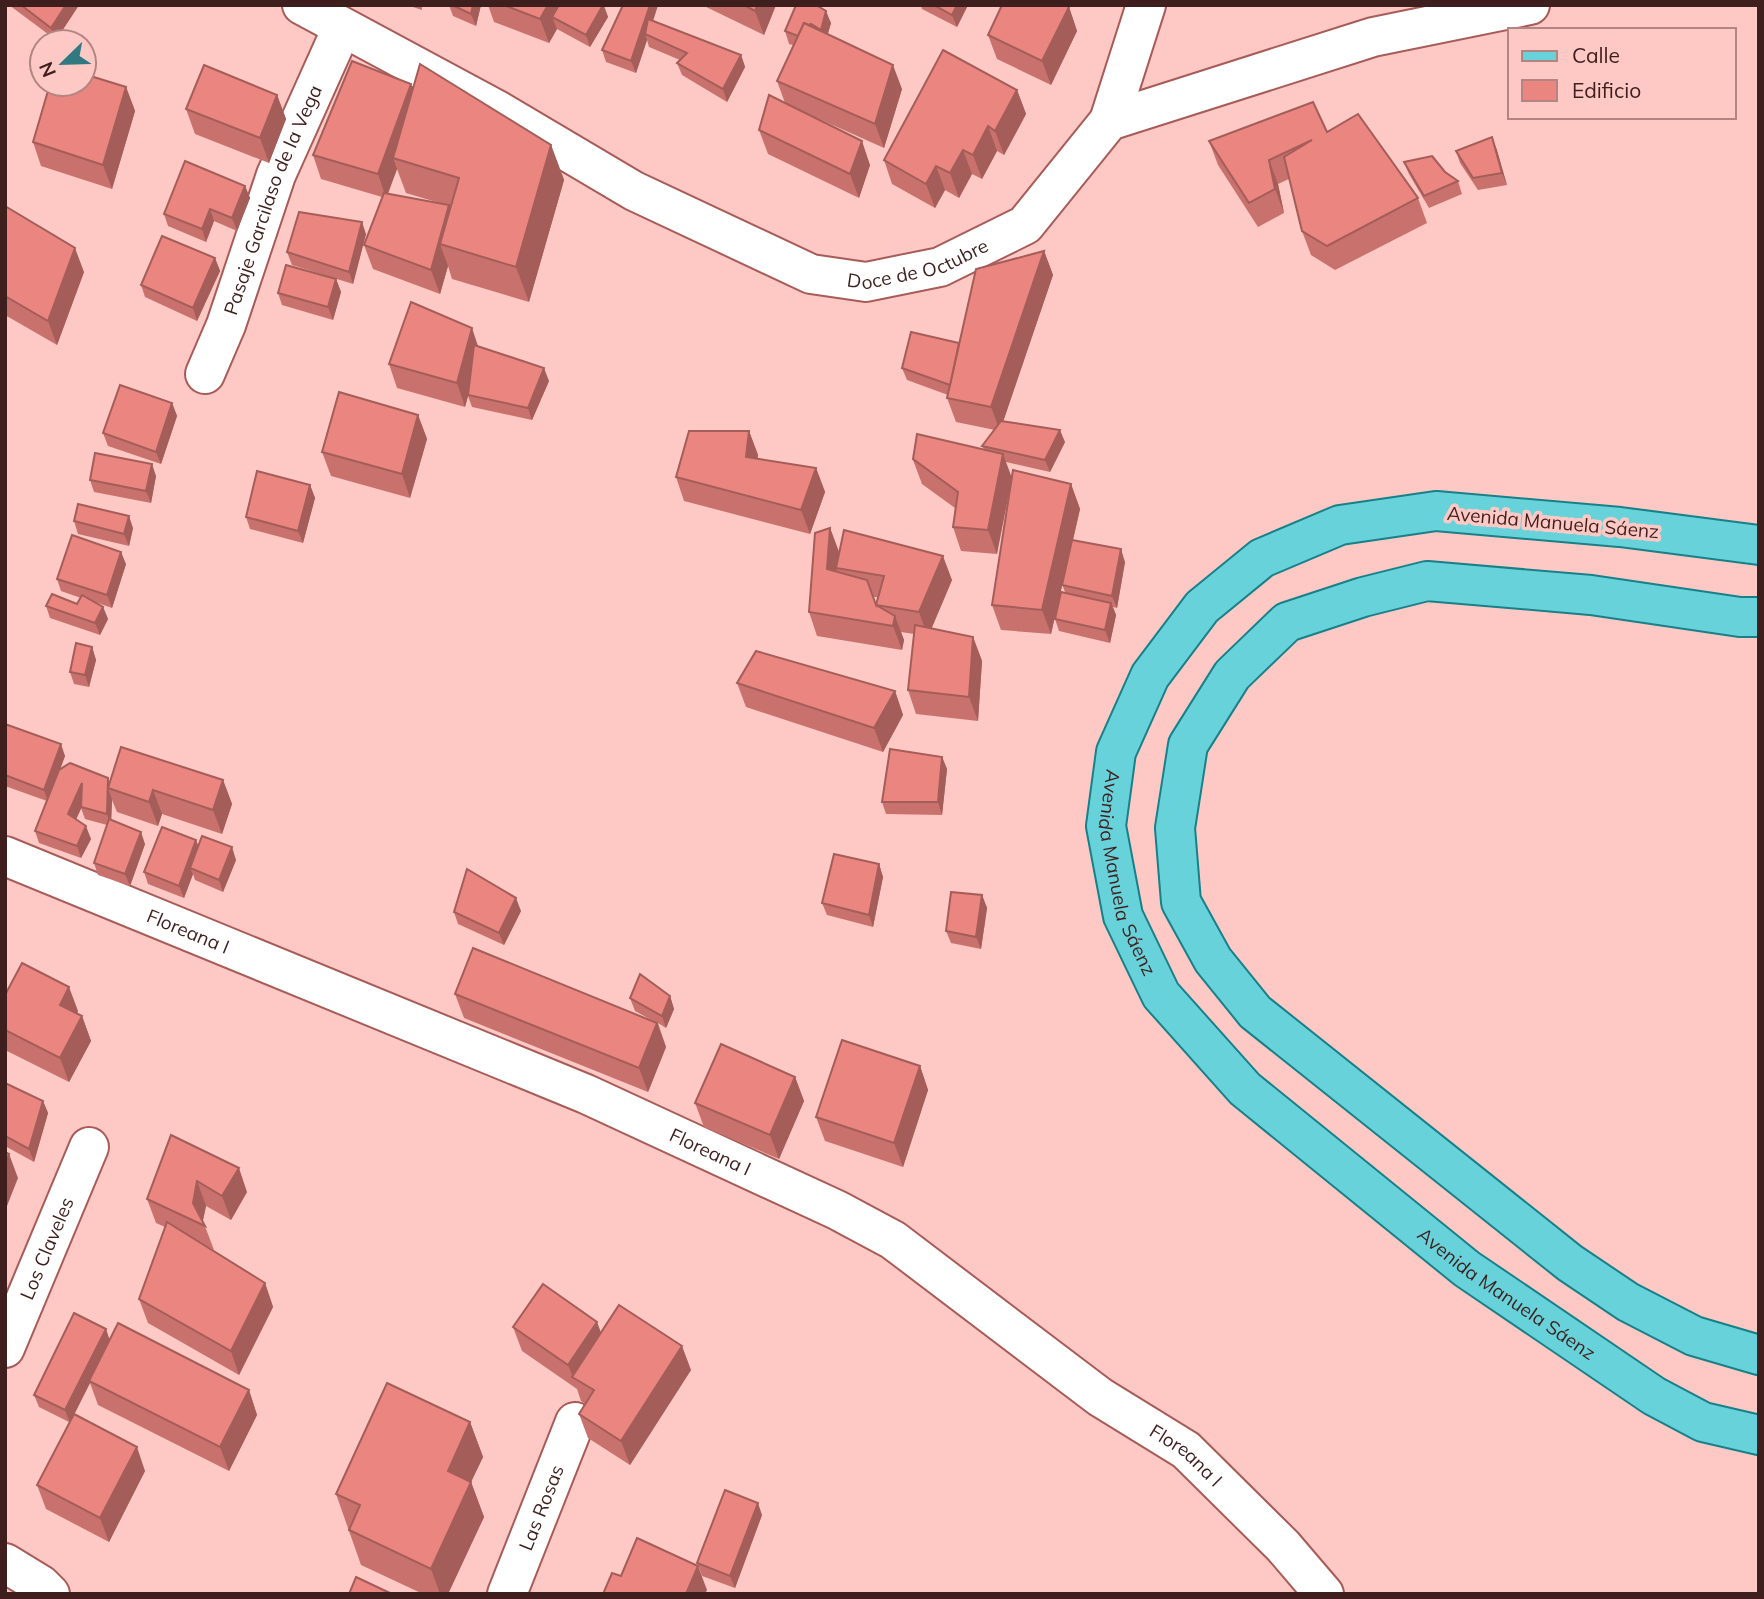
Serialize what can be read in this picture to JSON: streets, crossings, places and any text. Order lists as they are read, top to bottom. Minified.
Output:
{"streets":{"main road":["Avenida Manuela Sáenz"],"street":["Pasaje Garcilaso de la Vega","Doce de Octubre","Floreana I","Los Claveles","Las Rosas"]},"crossings":[["Pasaje Garcilaso de la Vega","Doce de Octubre"]],"legend":["Calle","Edificio"],"north":"bottom left"}
